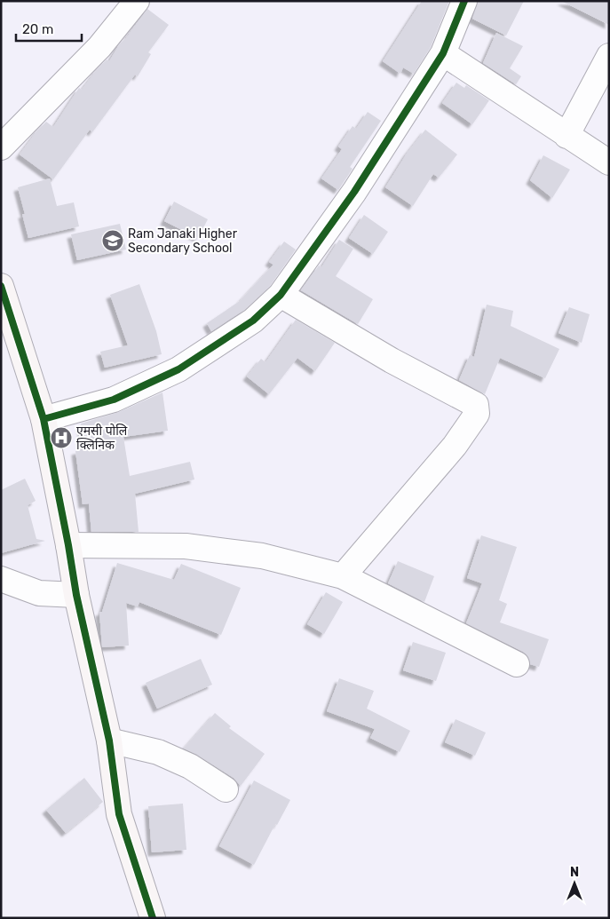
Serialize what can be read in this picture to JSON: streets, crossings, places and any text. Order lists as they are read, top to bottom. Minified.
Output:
{"places":{"school or university":["Ram Janaki Higher Secondary School"],"hospital":["एमसी पोलि क्लिनिक"]},"scale_bar":"20 m","north":"top"}
